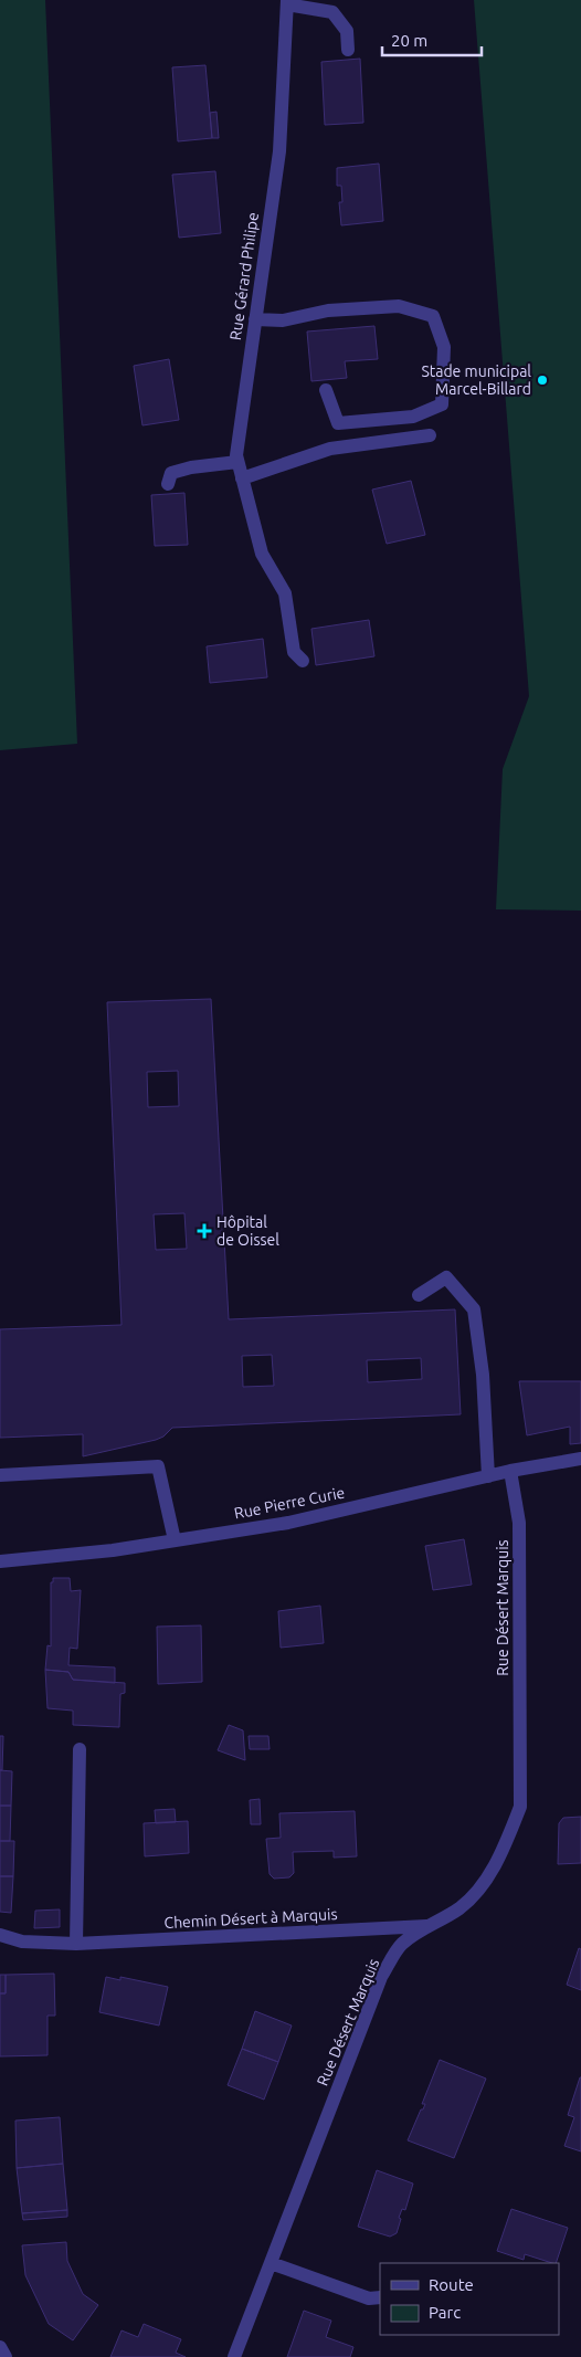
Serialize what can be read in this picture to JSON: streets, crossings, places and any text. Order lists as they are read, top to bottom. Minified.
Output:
{"streets":{"street":["Rue Gérard Philipe","Rue Pierre Curie","Rue Désert Marquis","Chemin Désert à Marquis"]},"crossings":[["Rue Pierre Curie","Rue Désert Marquis"],["Rue Désert Marquis","Chemin Désert à Marquis"]],"places":{"other":["Stade municipal Marcel-Billard"],"health":["Hôpital de Oissel"]},"legend":["Route","Parc"],"scale_bar":"20 m"}
